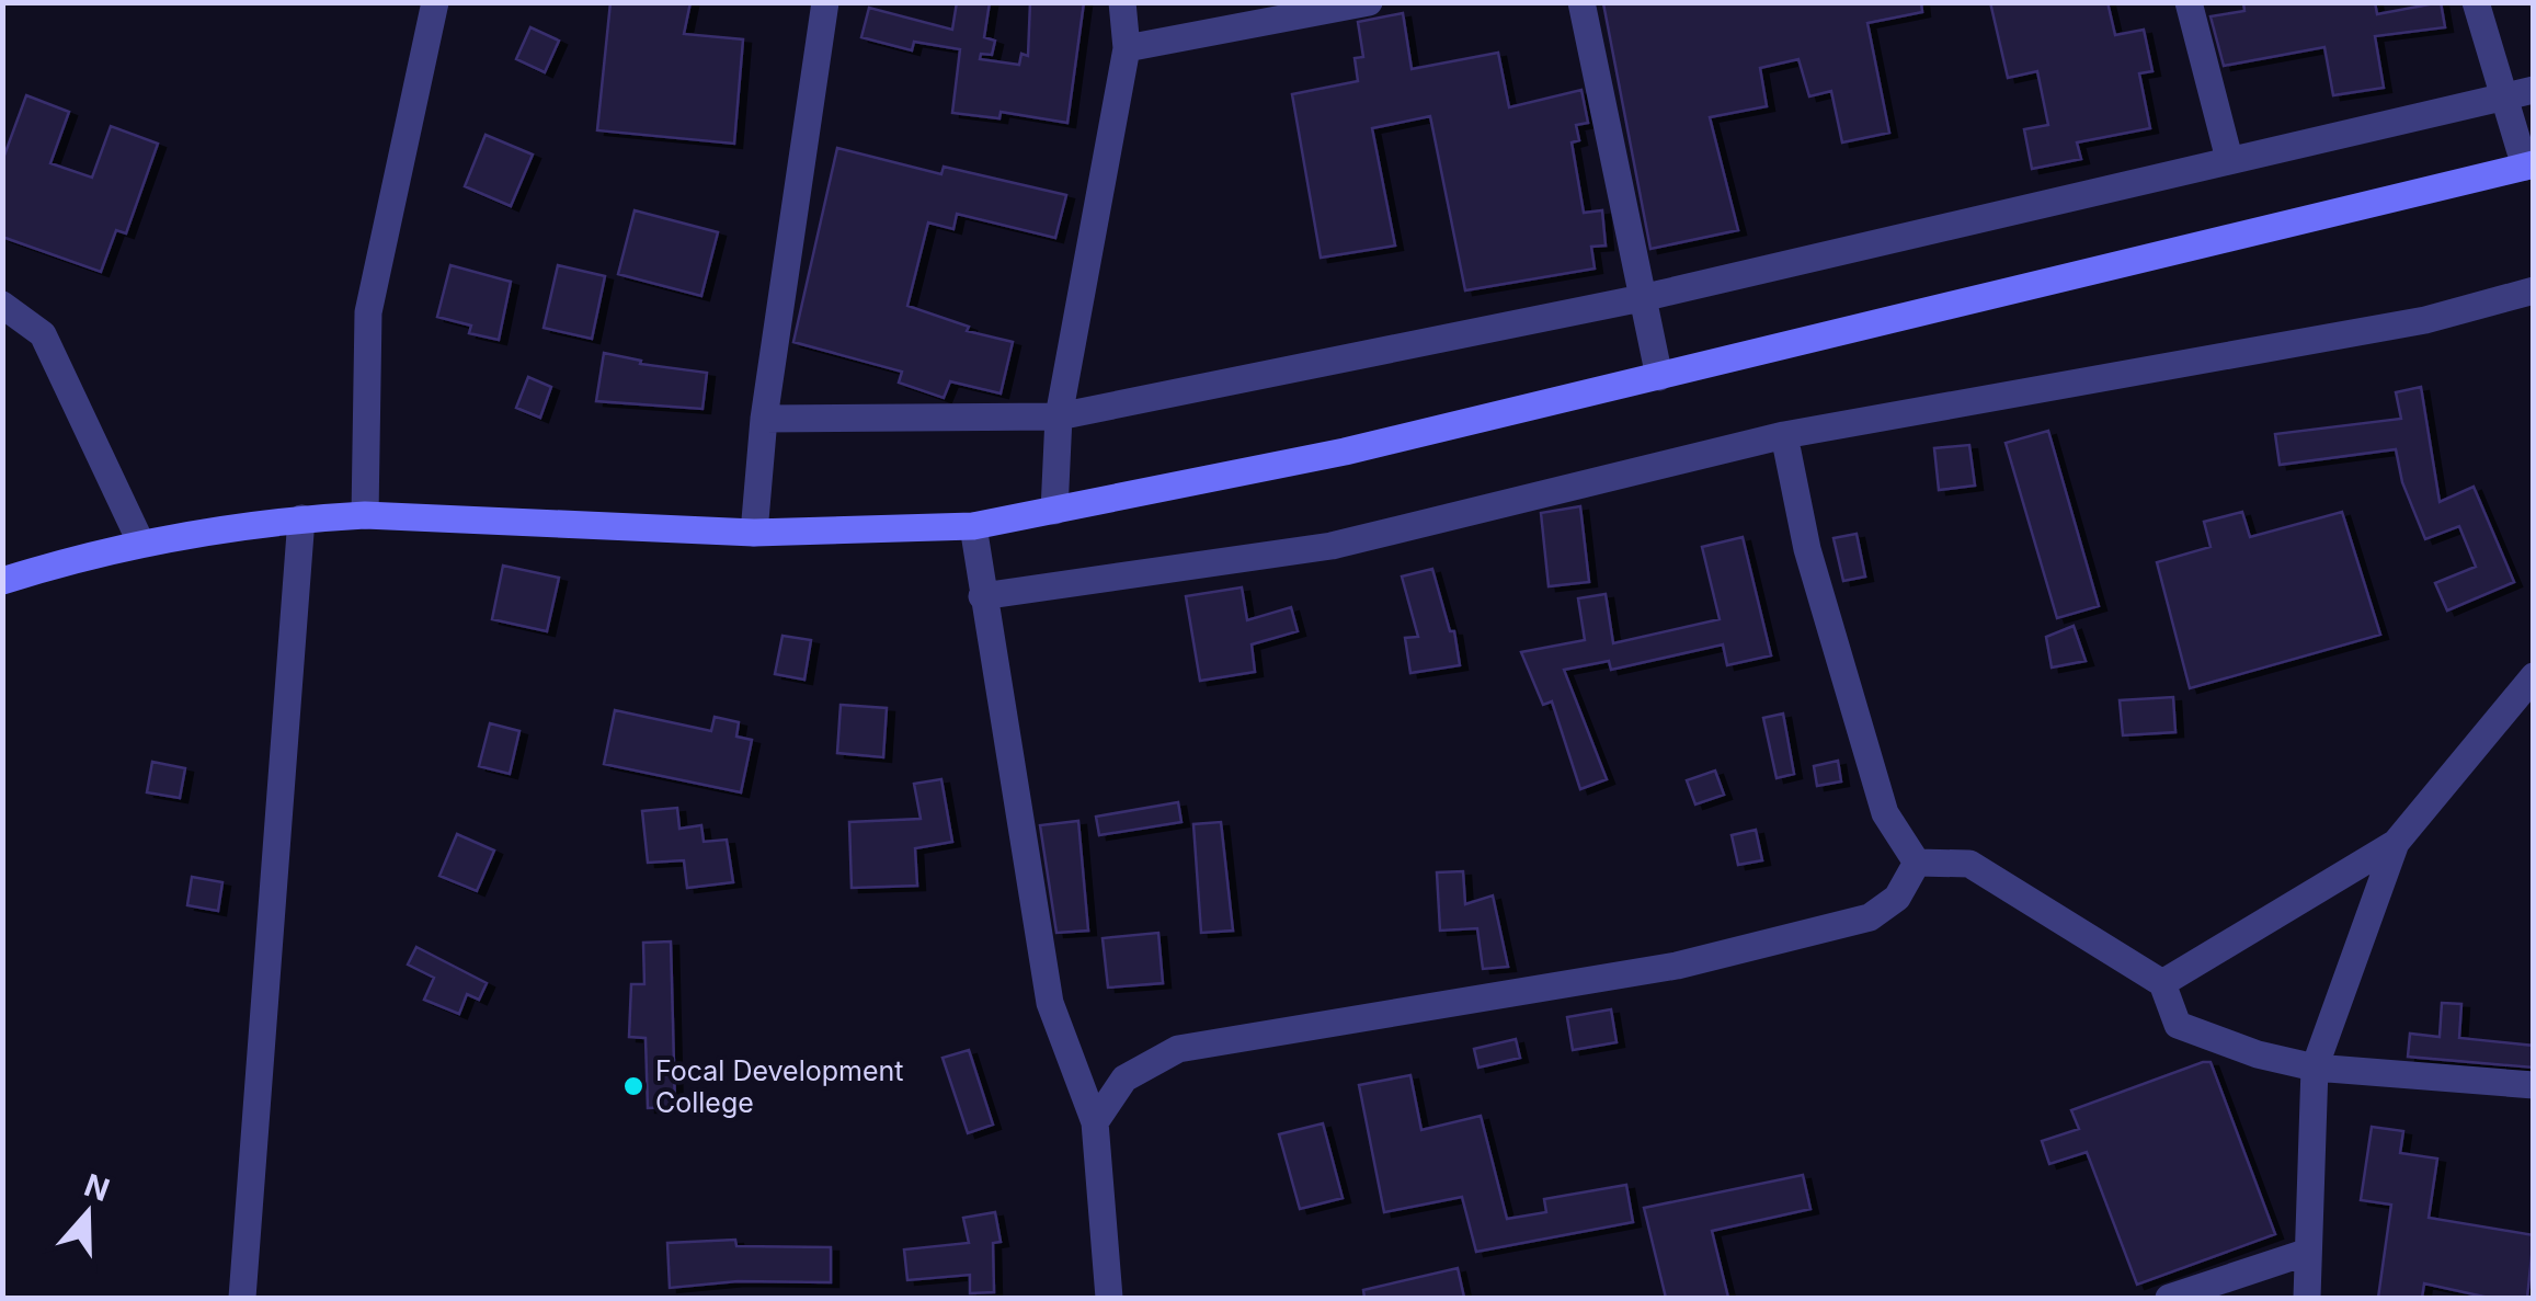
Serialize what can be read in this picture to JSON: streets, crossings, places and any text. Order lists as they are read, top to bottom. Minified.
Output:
{"places":["Focal Development College"],"north":"top"}
